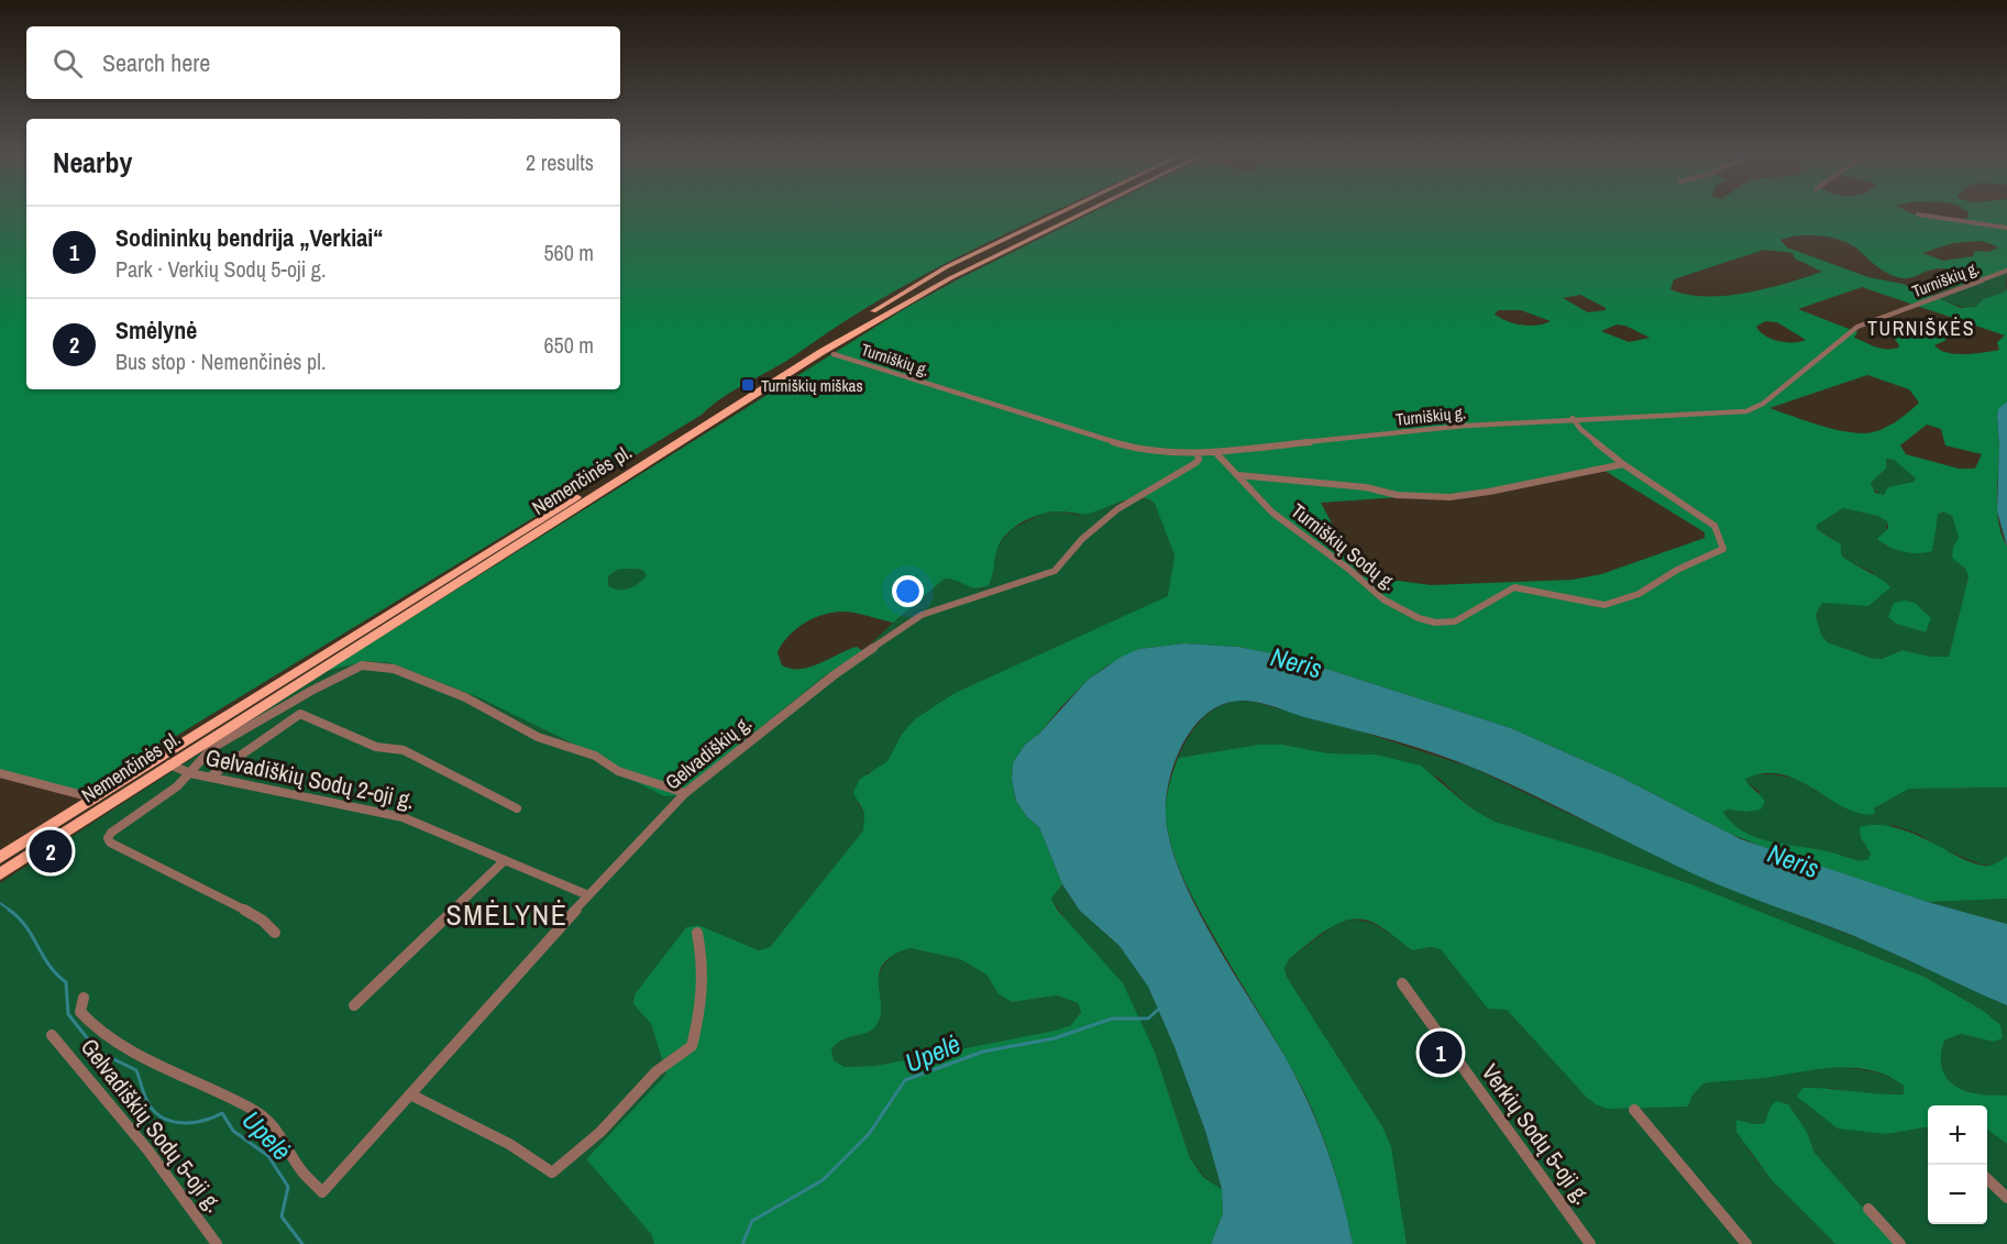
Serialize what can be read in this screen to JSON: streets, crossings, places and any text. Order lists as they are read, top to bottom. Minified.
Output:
{"streets":{"main road":["Nemenčinės pl."],"street":["Turniškių g.","Turniškių Sodų g.","Gelvadiškių g.","Gelvadiškių Sodų 2-oji g.","Gelvadiškių Sodų 5-oji g.","Verkių Sodų 5-oji g."]},"crossings":[["Turniškių g.","Nemenčinės pl."],["Turniškių g.","Turniškių Sodų g."],["Turniškių g.","Gelvadiškių g."],["Nemenčinės pl.","Gelvadiškių Sodų 2-oji g."],["Gelvadiškių g.","Gelvadiškių Sodų 2-oji g."]],"districts":["TURNIŠKĖS","SMĖLYNĖ"],"water":["Neris","Upelė"],"places":{"transit":["Turniškių miškas"]},"page":{"search":"Search here","heading":["Nearby","2 results"],"list":[{"mark":"1","name":"Sodininkų bendrija „Verkiai“","note":"Park · Verkių Sodų 5-oji g.","value":"560 m"},{"mark":"2","name":"Smėlynė","note":"Bus stop · Nemenčinės pl.","value":"650 m"}],"pins":["2","1"],"map_buttons":["+","−"]}}
